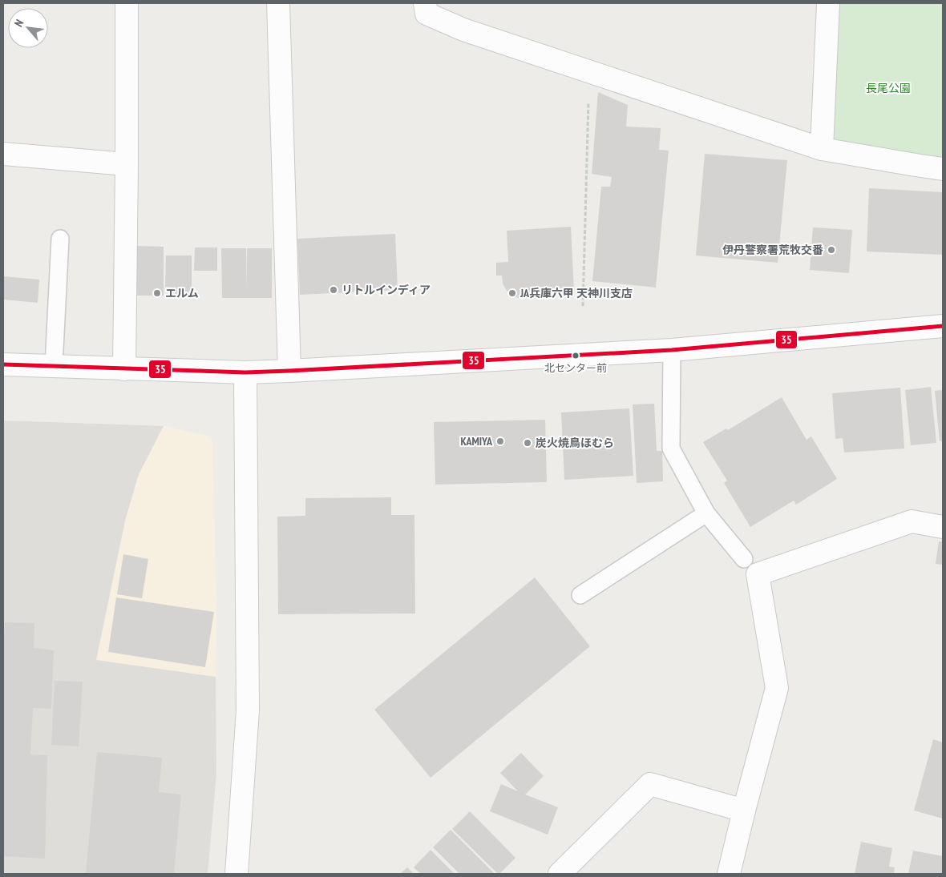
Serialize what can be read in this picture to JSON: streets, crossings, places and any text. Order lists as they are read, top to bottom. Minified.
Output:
{"parks":["長尾公園"],"places":["伊丹警察署荒牧交番","リトルインディア","エルム","JA兵庫六甲 天神川支店","北センター前","KAMIYA","炭火焼鳥ほむら"],"lines":["transit line 35"],"north":"top left"}
